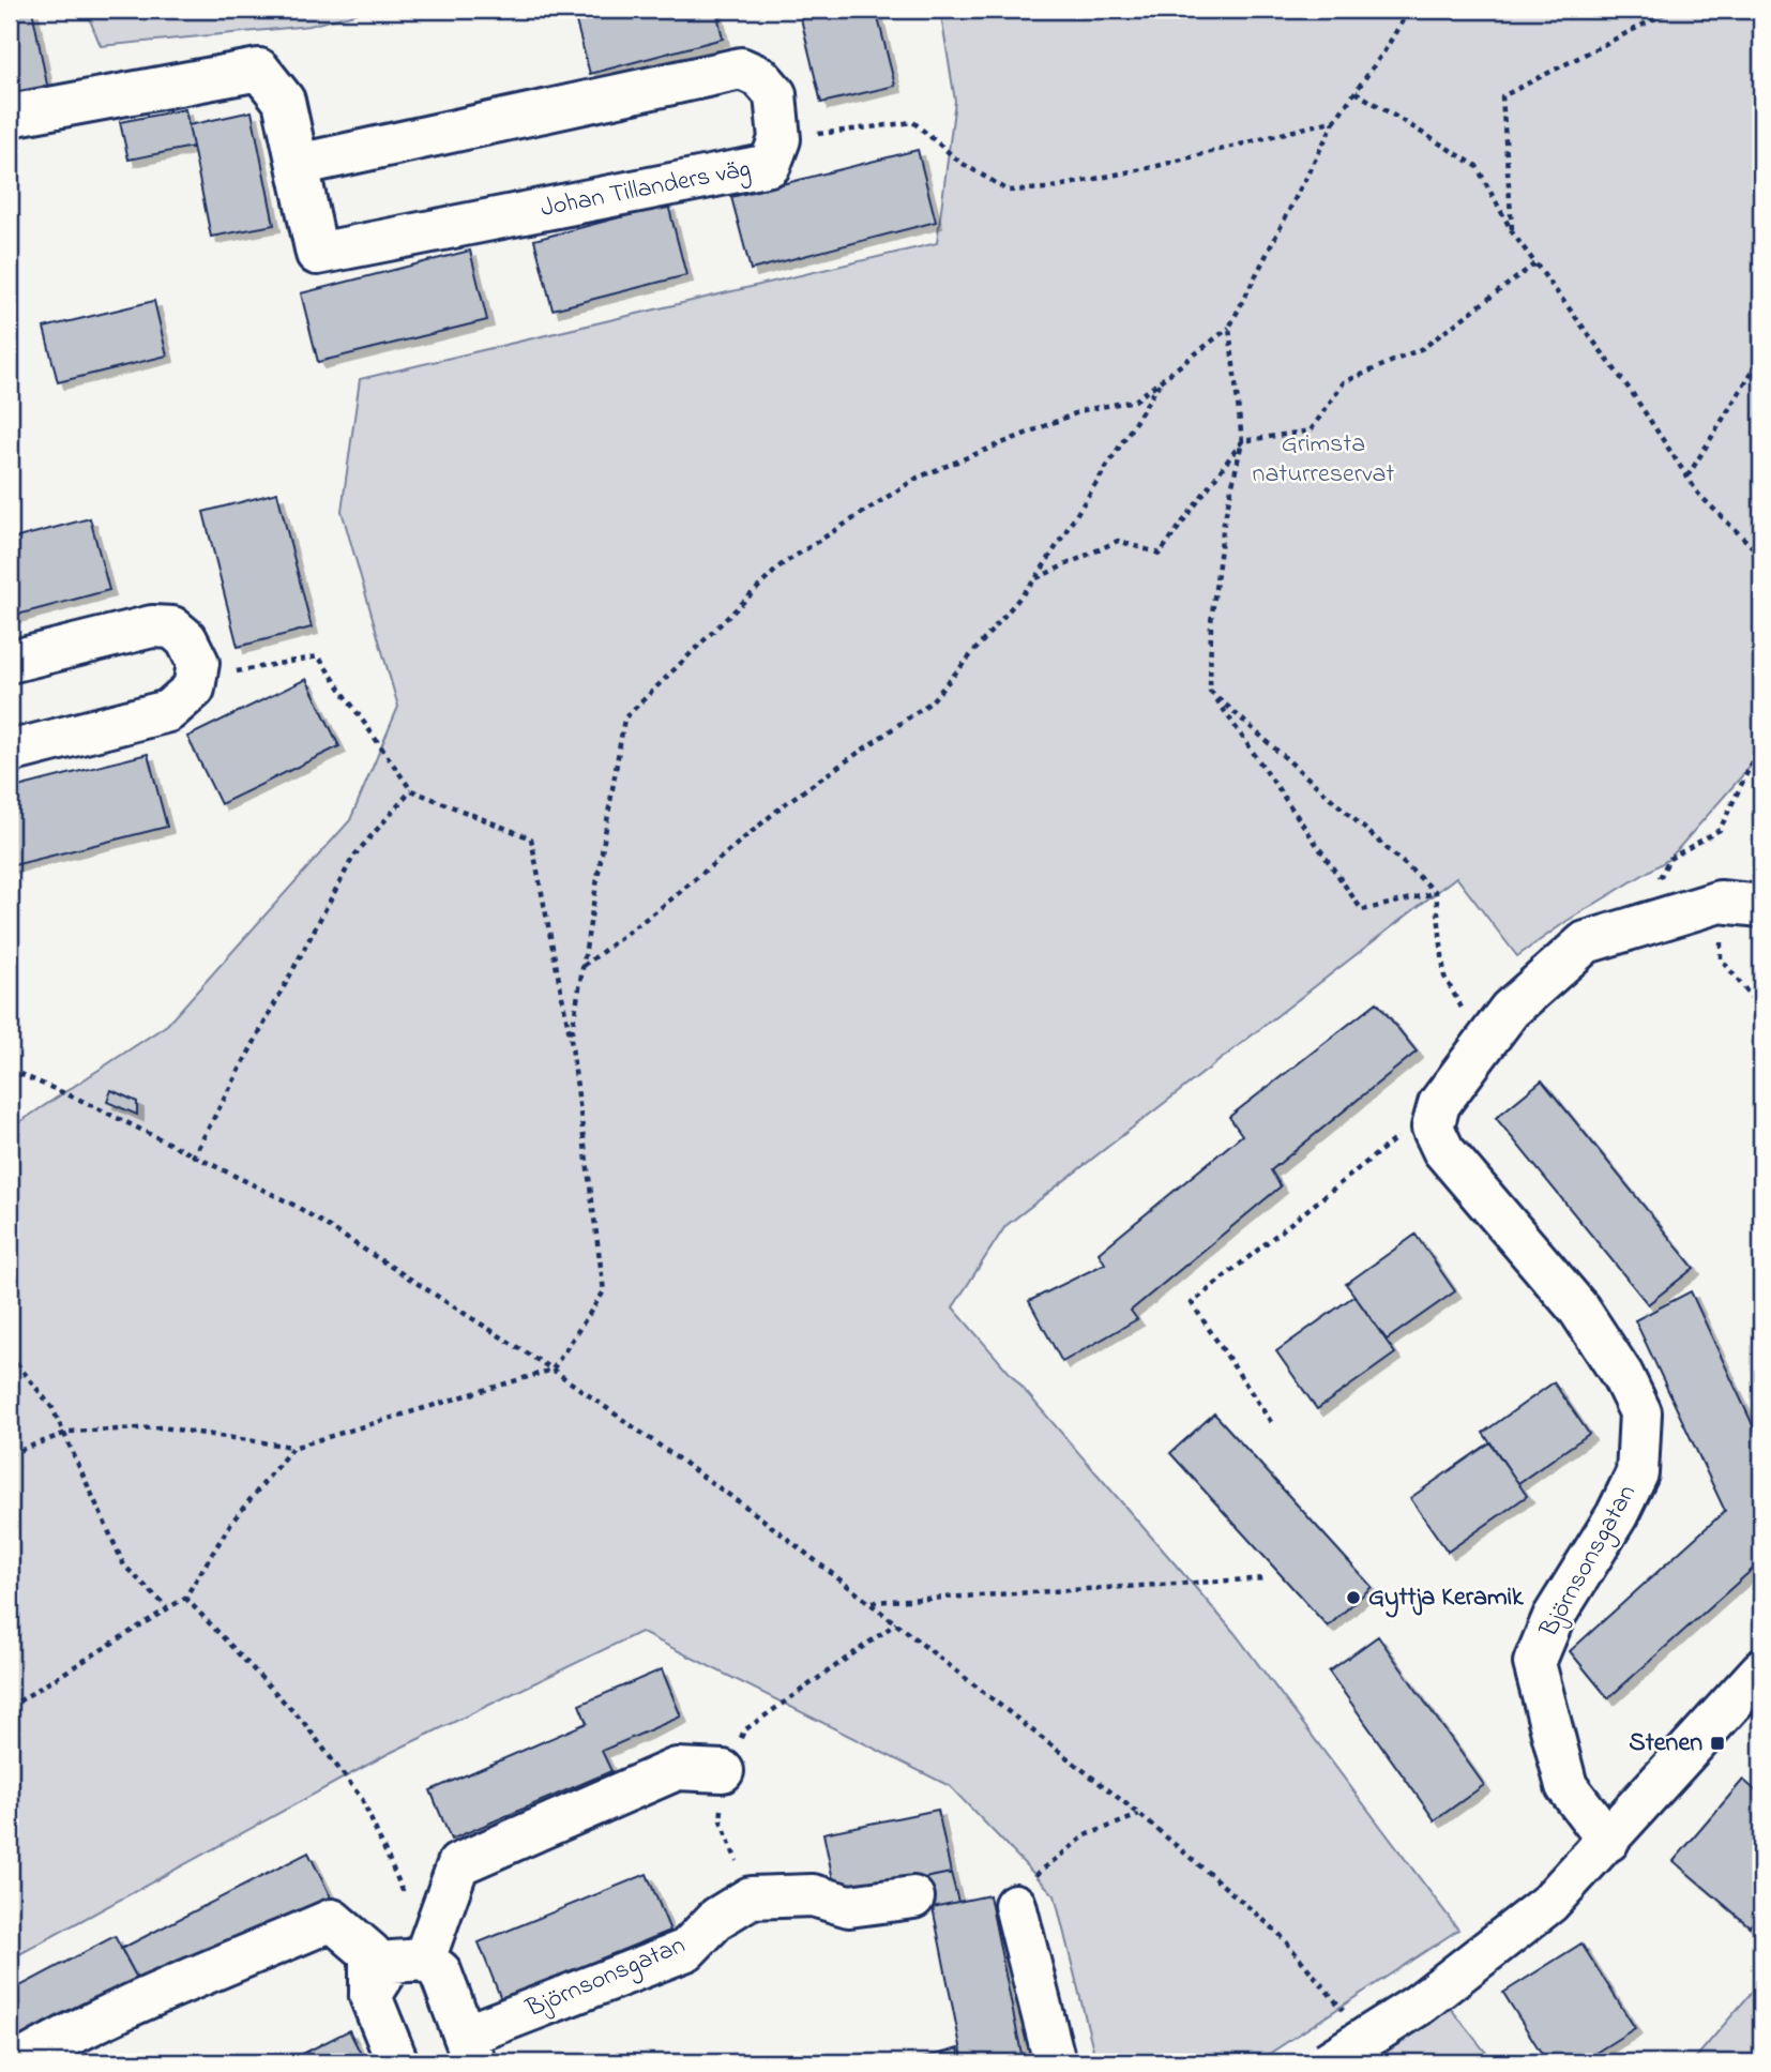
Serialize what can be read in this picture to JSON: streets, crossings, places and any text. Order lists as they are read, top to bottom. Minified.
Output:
{"streets":{"street":["Johan Tillanders väg","Björnsonsgatan"]},"parks":["Grimsta naturreservat"],"places":{"other":["Gyttja Keramik"],"transit":["Stenen"]}}
